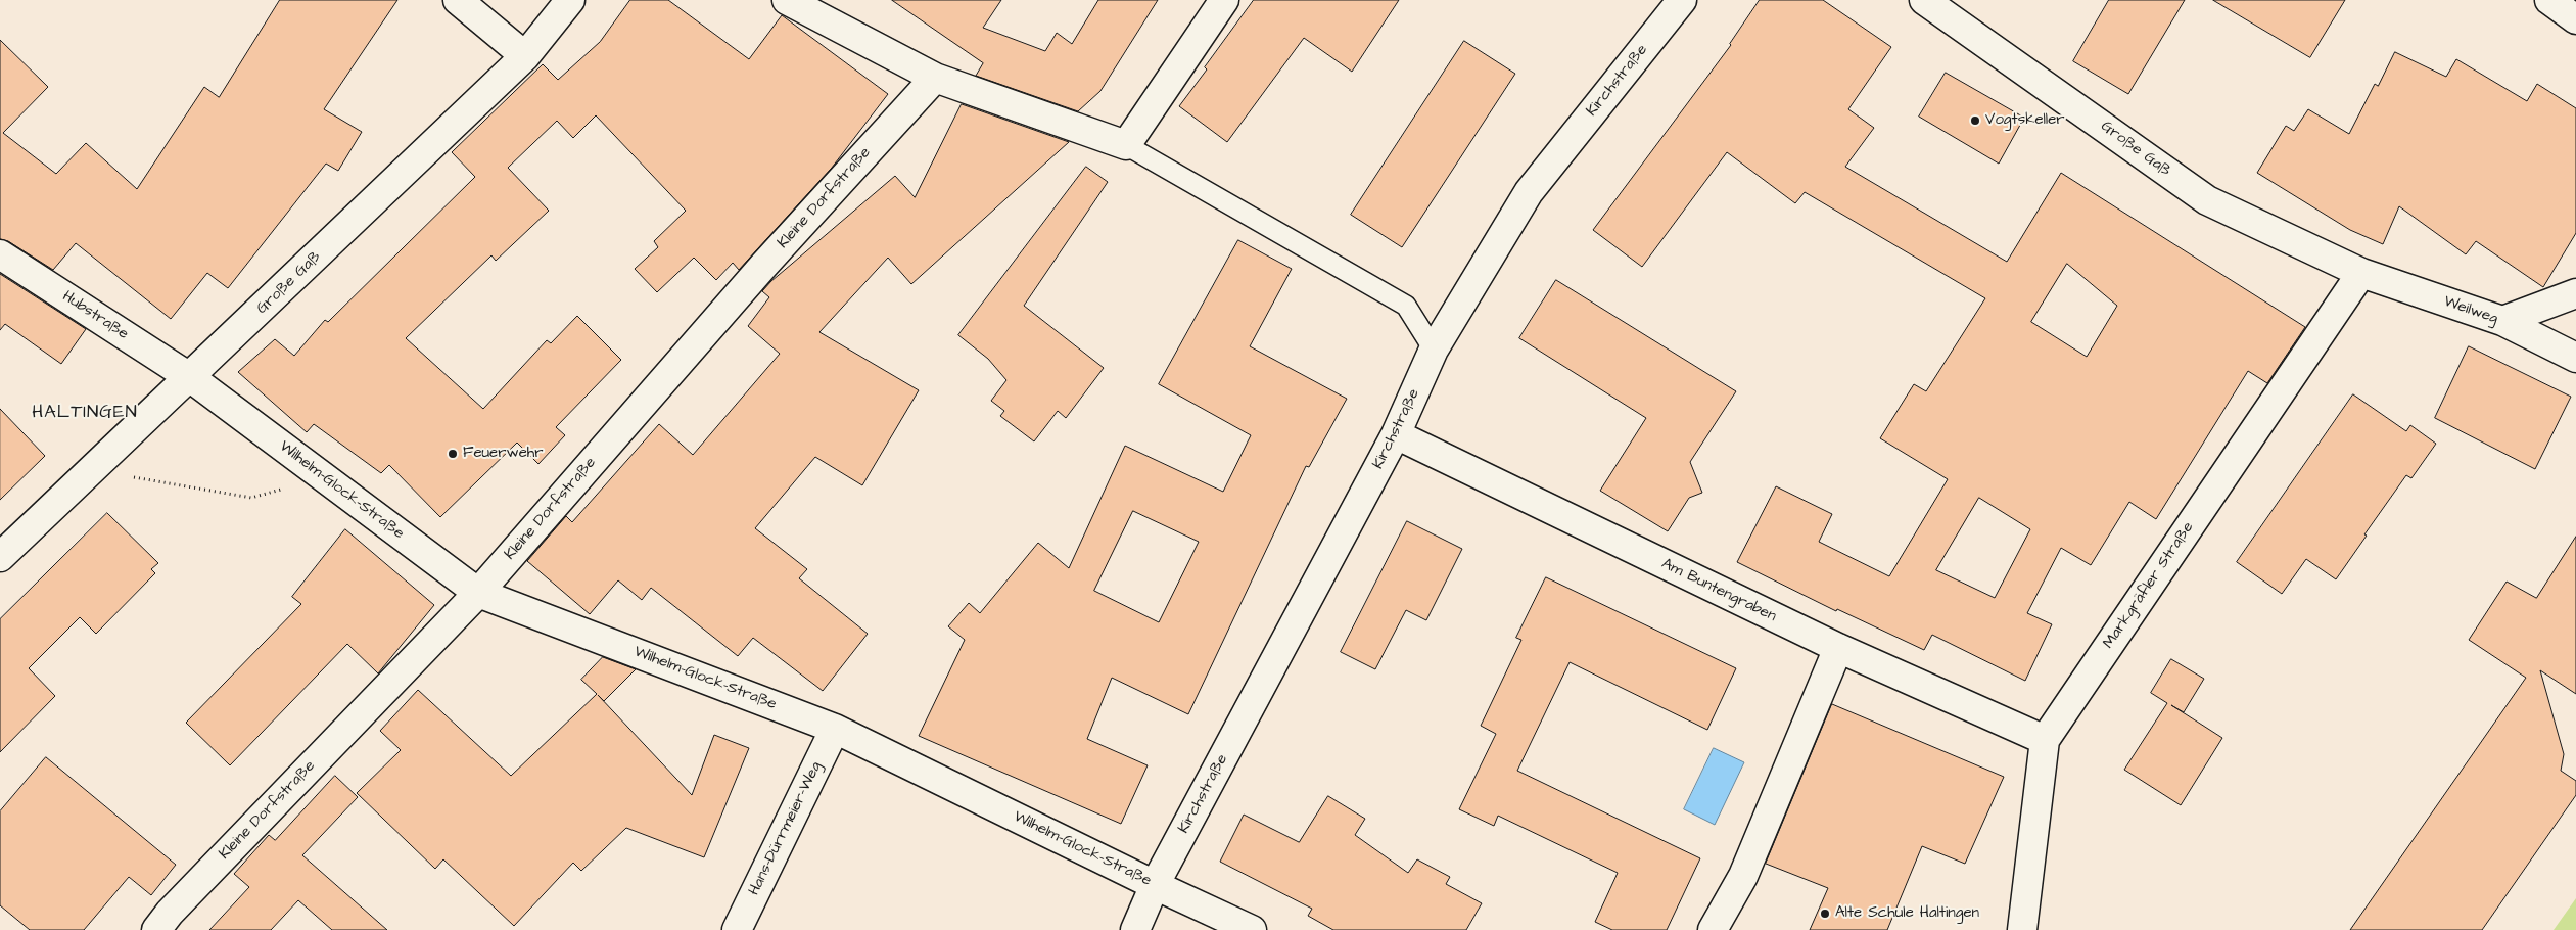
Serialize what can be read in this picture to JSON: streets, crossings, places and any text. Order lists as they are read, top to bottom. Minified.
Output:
{"streets":{"street":["Kirchstraße","Große Gaß","Kleine Dorfstraße","Weilweg","Hubstraße","Wilhelm-Glock-Straße","Markgräfler Straße","Am Buntengraben","Hans-Dürrmeier-Weg"]},"crossings":[["Kirchstraße","Wilhelm-Glock-Straße"],["Kirchstraße","Am Buntengraben"],["Große Gaß","Weilweg"],["Große Gaß","Hubstraße"],["Große Gaß","Wilhelm-Glock-Straße"],["Große Gaß","Markgräfler Straße"],["Kleine Dorfstraße","Wilhelm-Glock-Straße"],["Weilweg","Markgräfler Straße"],["Hubstraße","Wilhelm-Glock-Straße"],["Wilhelm-Glock-Straße","Hans-Dürrmeier-Weg"],["Markgräfler Straße","Am Buntengraben"]],"districts":["HALTINGEN"],"places":["Vogtskeller","Feuerwehr","Alte Schule Haltingen"]}
